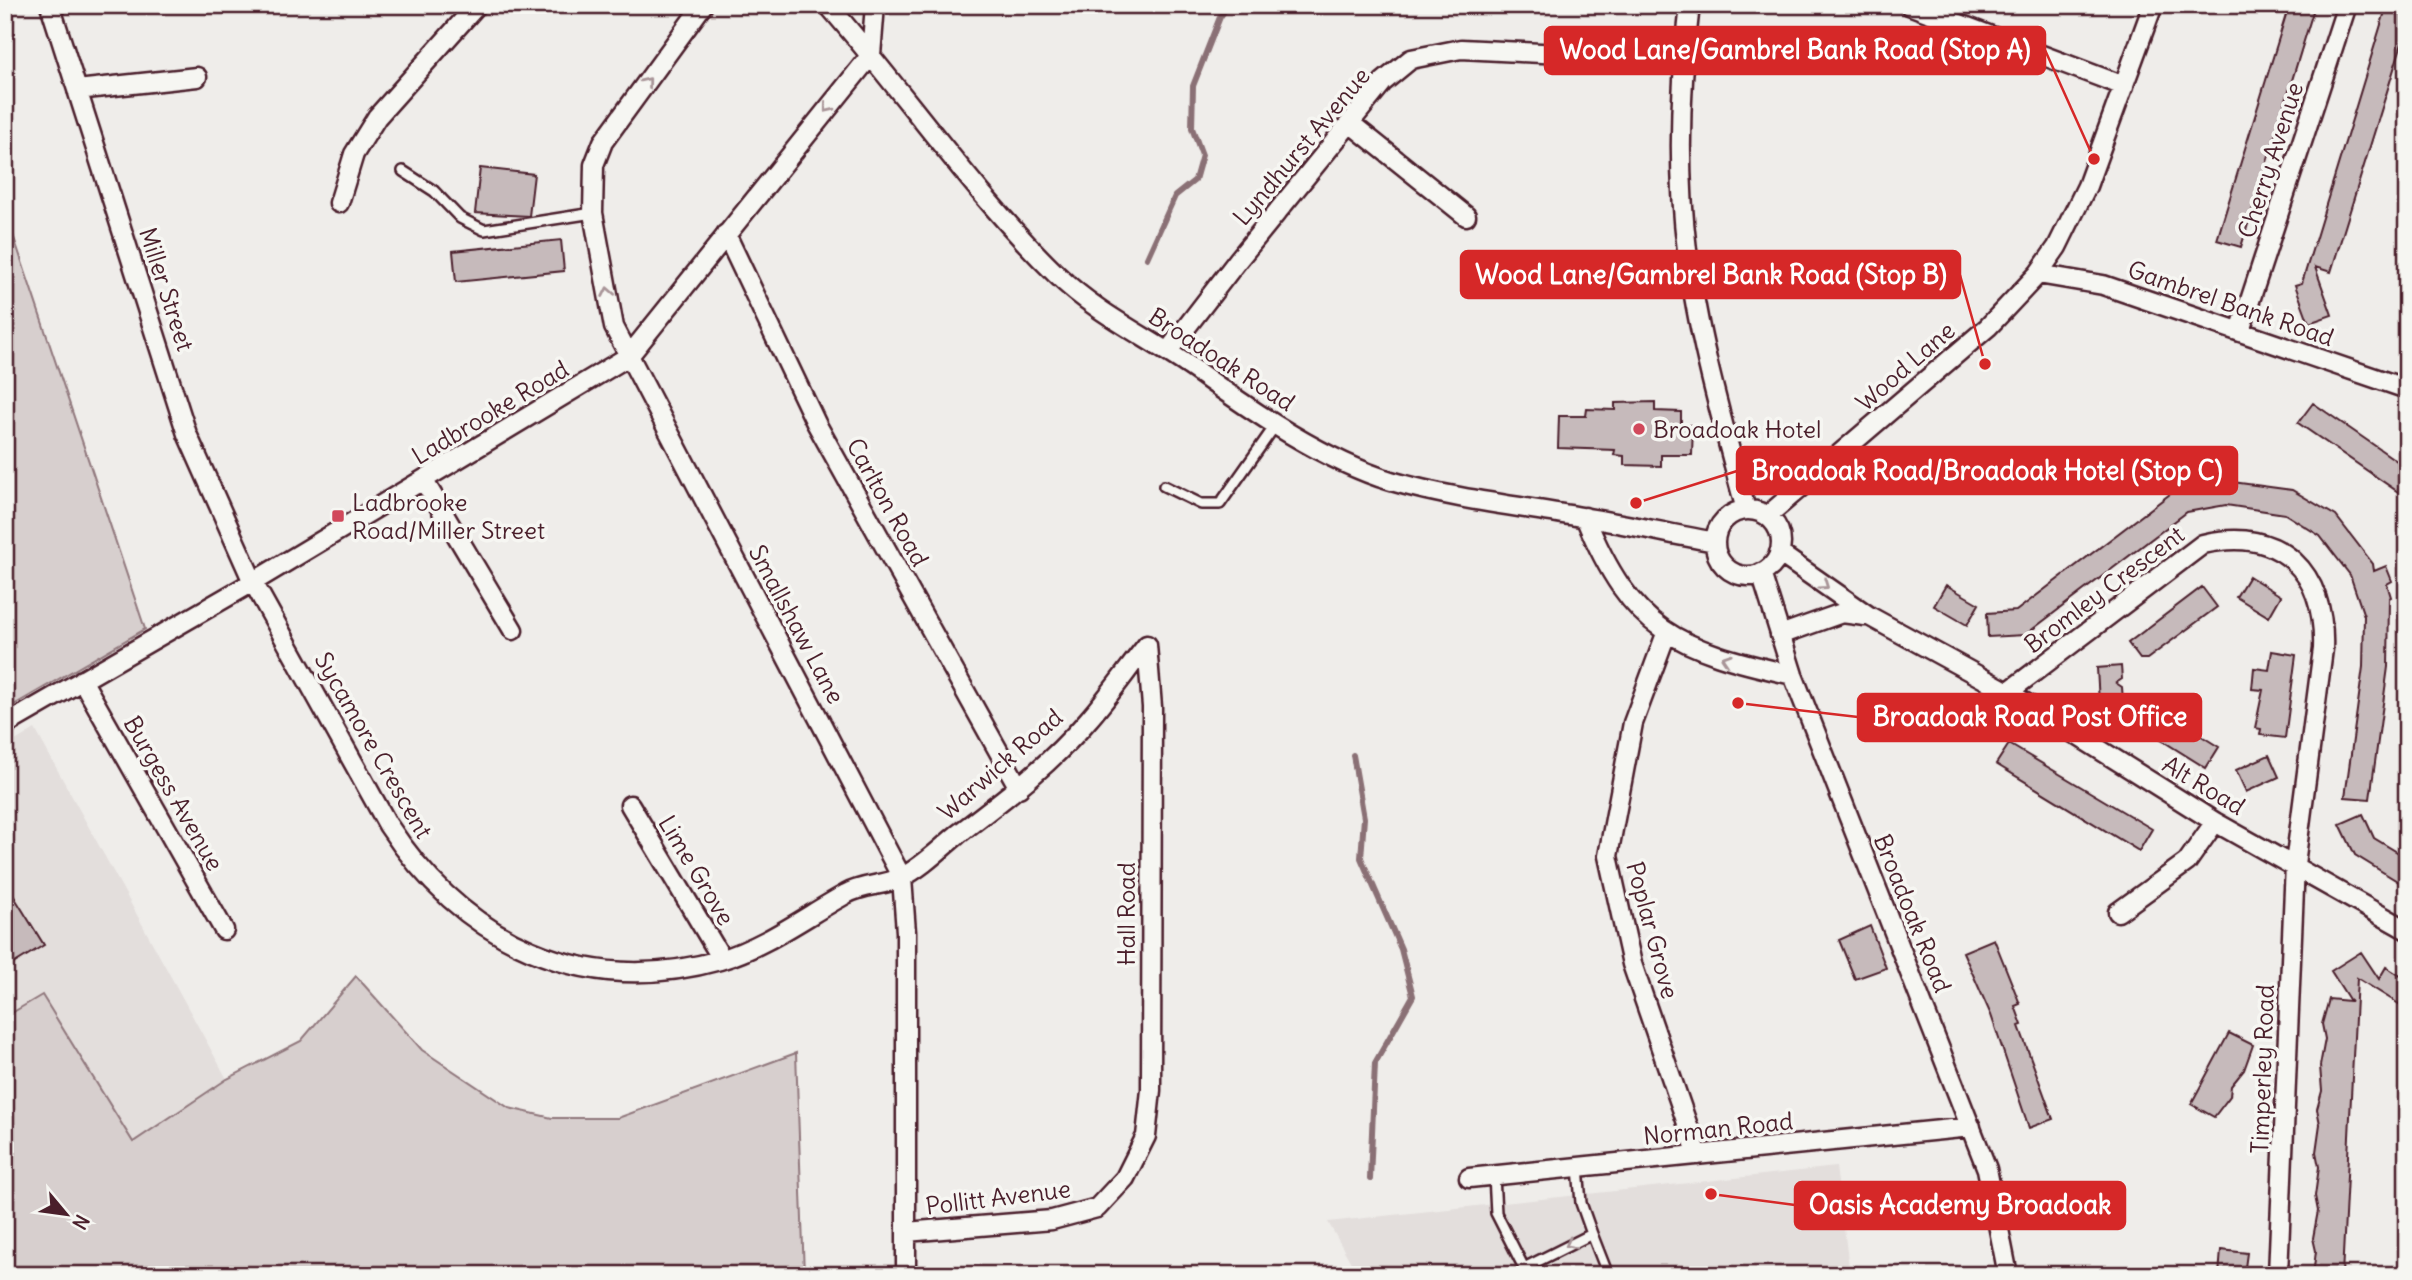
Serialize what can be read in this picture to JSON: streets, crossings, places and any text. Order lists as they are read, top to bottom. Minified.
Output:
{"streets":{"street":["Lyndhurst Avenue","Cherry Avenue","Miller Street","Gambrel Bank Road","Broadoak Road","Wood Lane","Ladbrooke Road","Carlton Road","Bromley Crescent","Smallshaw Lane","Sycamore Crescent","Warwick Road","Alt Road","Burgess Avenue","Lime Grove","Hall Road","Poplar Grove","Timperley Road","Norman Road","Pollitt Avenue"]},"crossings":[["Lyndhurst Avenue","Broadoak Road"],["Cherry Avenue","Gambrel Bank Road"],["Miller Street","Ladbrooke Road"],["Miller Street","Sycamore Crescent"],["Gambrel Bank Road","Wood Lane"],["Broadoak Road","Wood Lane"],["Broadoak Road","Ladbrooke Road"],["Broadoak Road","Alt Road"],["Broadoak Road","Norman Road"],["Wood Lane","Alt Road"],["Ladbrooke Road","Carlton Road"],["Ladbrooke Road","Smallshaw Lane"],["Ladbrooke Road","Sycamore Crescent"],["Ladbrooke Road","Burgess Avenue"],["Carlton Road","Warwick Road"],["Bromley Crescent","Alt Road"],["Bromley Crescent","Timperley Road"],["Smallshaw Lane","Sycamore Crescent"],["Smallshaw Lane","Warwick Road"],["Smallshaw Lane","Pollitt Avenue"],["Sycamore Crescent","Warwick Road"],["Sycamore Crescent","Lime Grove"],["Warwick Road","Hall Road"],["Alt Road","Timperley Road"],["Hall Road","Pollitt Avenue"],["Poplar Grove","Norman Road"]],"places":{"other":["Wood Lane/Gambrel Bank Road (Stop A)","Wood Lane/Gambrel Bank Road (Stop B)","Broadoak Hotel","Broadoak Road/Broadoak Hotel (Stop C)","Broadoak Road Post Office","Oasis Academy Broadoak"],"transit":["Ladbrooke Road/Miller Street"]},"north":"bottom right"}
